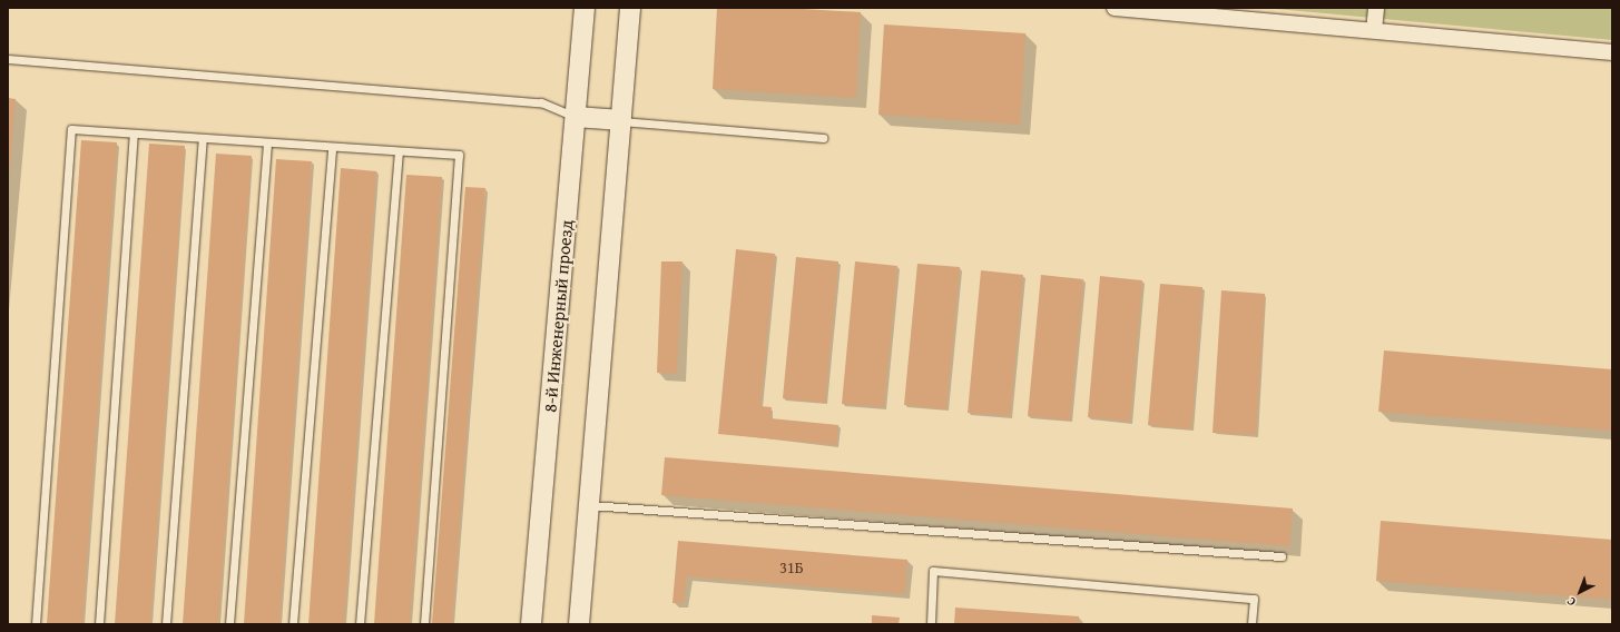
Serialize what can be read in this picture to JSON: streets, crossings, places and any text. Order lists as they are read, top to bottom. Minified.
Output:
{"streets":{"street":["8-й Инженерный проезд"]},"house_numbers":["31Б"],"north":"bottom left"}
